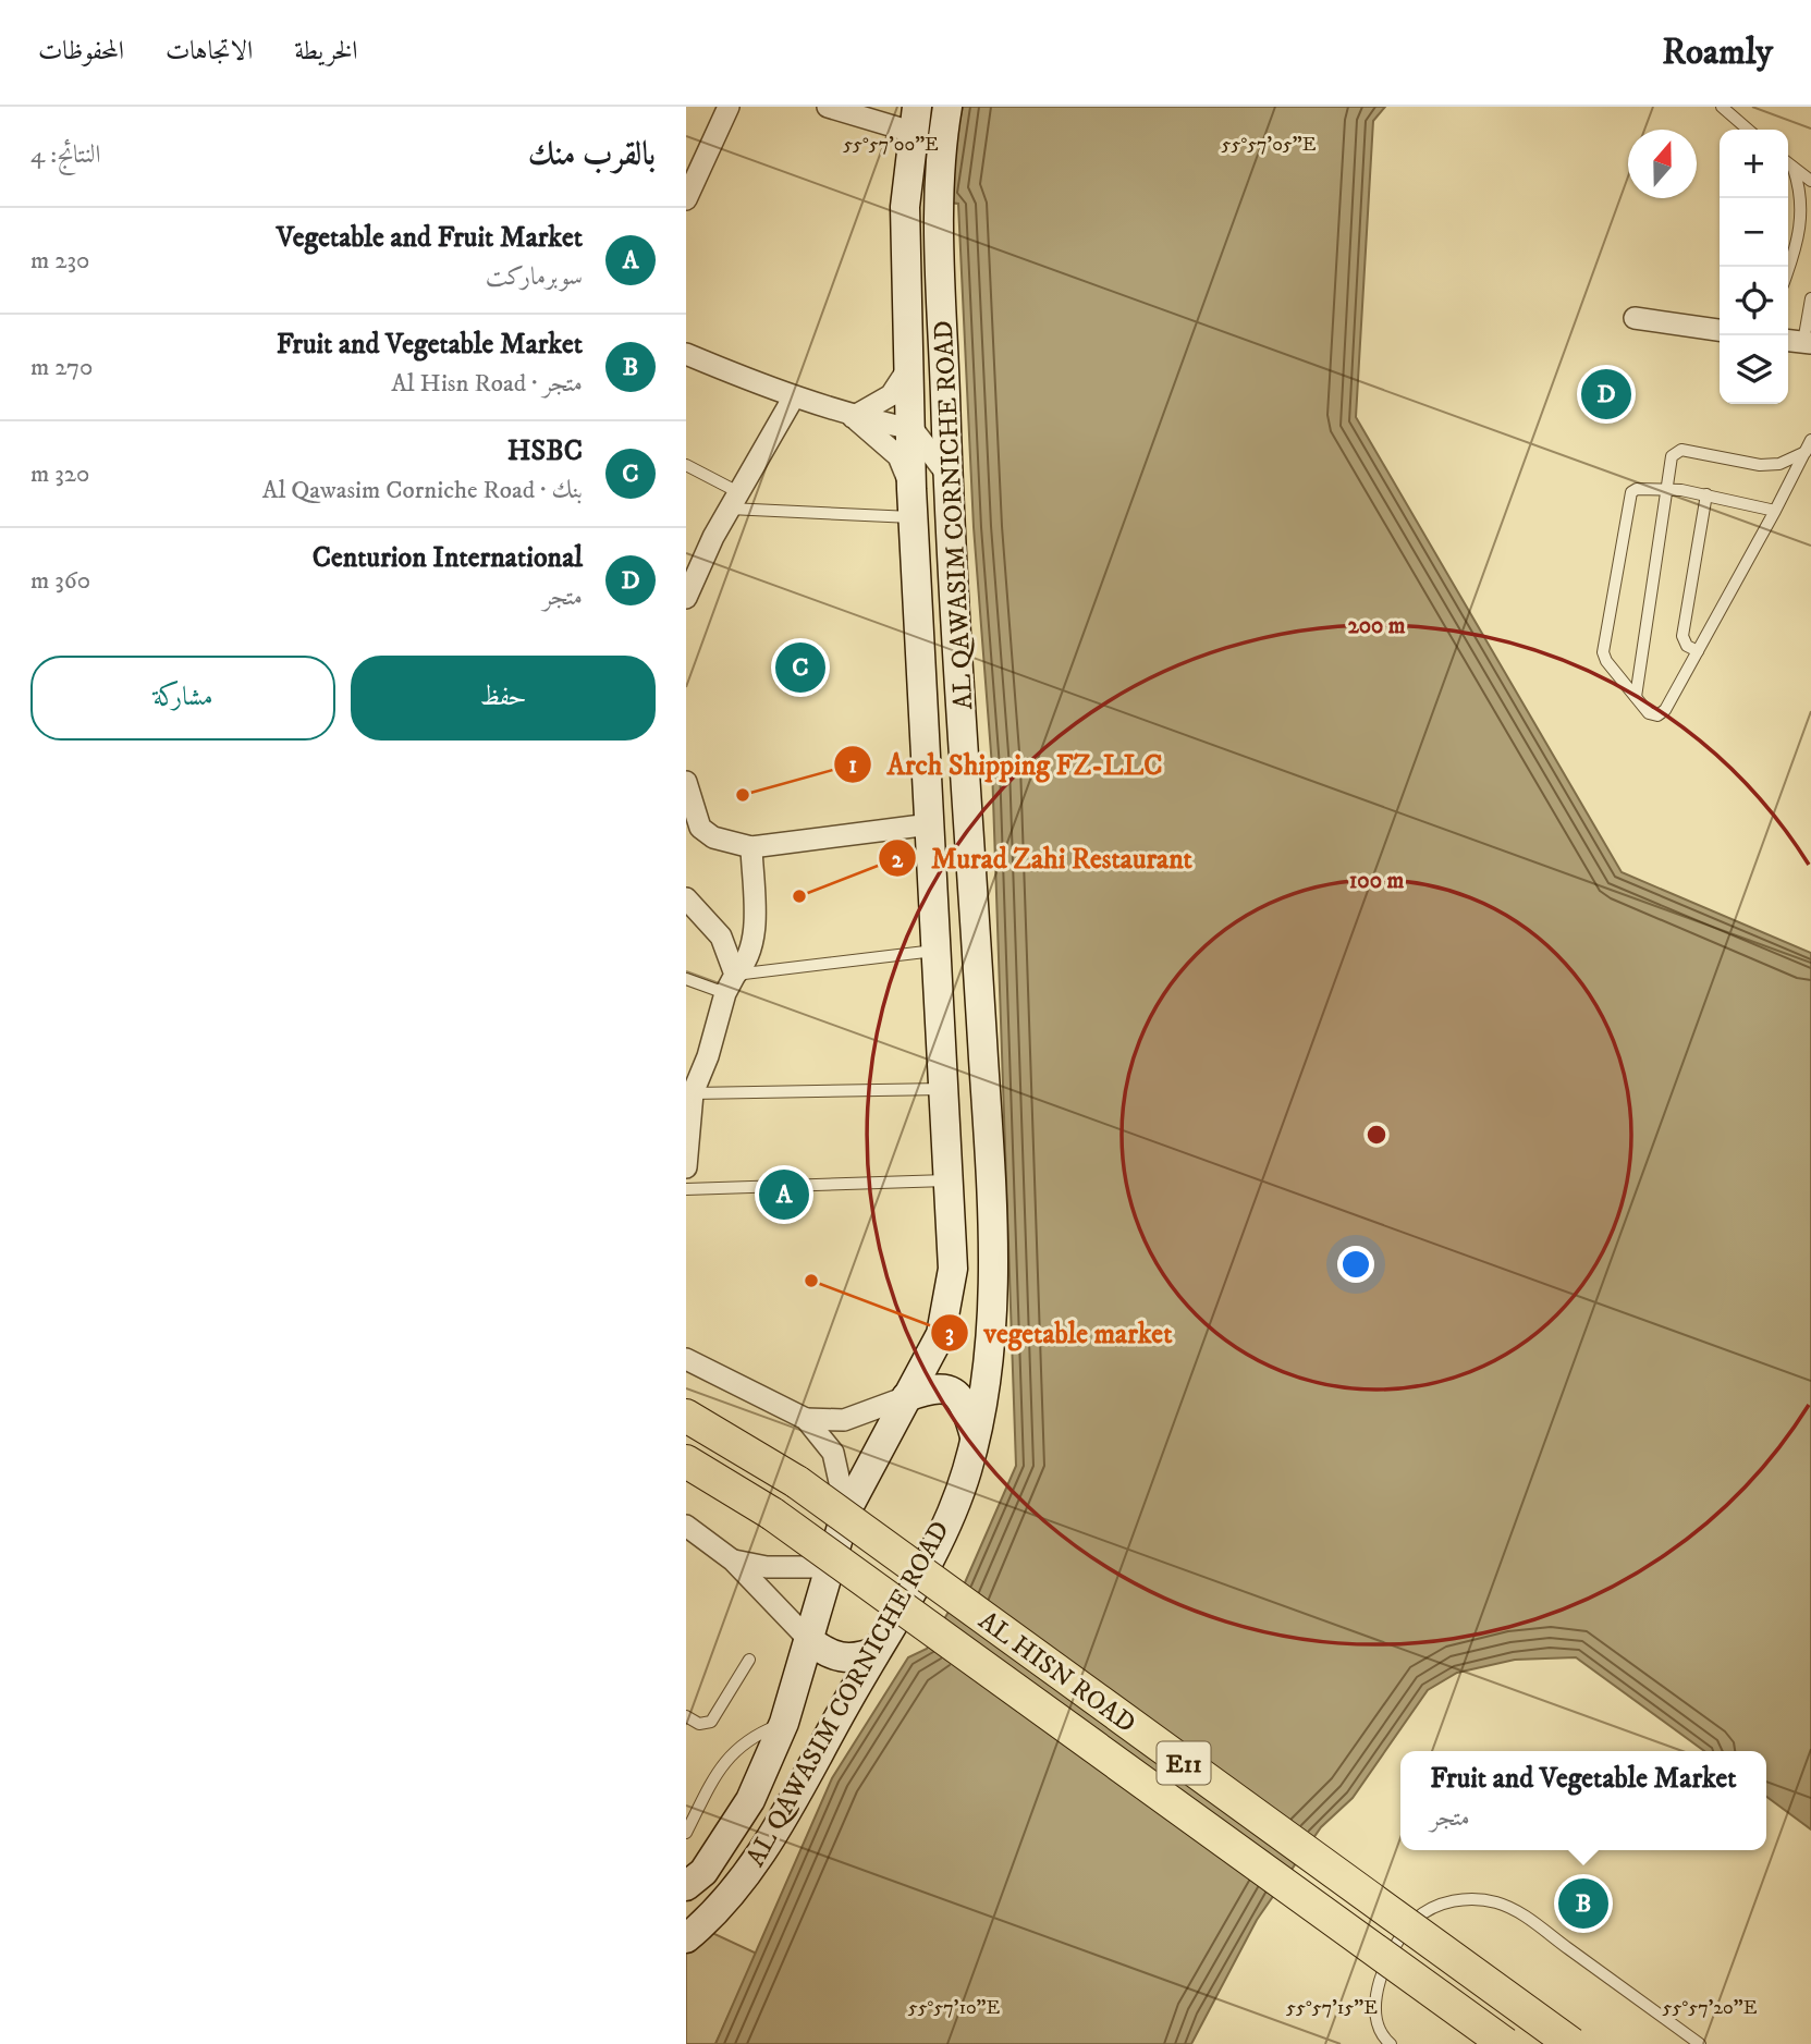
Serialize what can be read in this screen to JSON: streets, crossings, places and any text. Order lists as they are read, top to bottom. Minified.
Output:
{"streets":{"main road":["AL QAWASIM CORNICHE ROAD","AL HISN ROAD","E11"]},"places":["Arch Shipping FZ-LLC","Murad Zahi Restaurant","vegetable market"],"north":"top","page":{"header":"Roamly","nav":["الخريطة","الاتجاهات","المحفوظات"],"heading":["بالقرب منك","النتائج: 4"],"map_buttons":["+","−"],"list":[{"mark":"A","name":"Vegetable and Fruit Market","note":"سوبرماركت","value":"230 m"},{"mark":"B","name":"Fruit and Vegetable Market","note":"متجر · Al Hisn Road","value":"270 m"},{"mark":"C","name":"HSBC","note":"بنك · Al Qawasim Corniche Road","value":"320 m"},{"mark":"D","name":"Centurion International","note":"متجر","value":"360 m"}],"pins":["D","C","A","B"],"buttons":["حفظ","مشاركة"],"popup":["Fruit and Vegetable Market","متجر"]},"coordinates":["55°57'00\"E","55°57'05\"E","55°57'10\"E","55°57'15\"E","55°57'20\"E"],"rings":["200 m","100 m"]}
